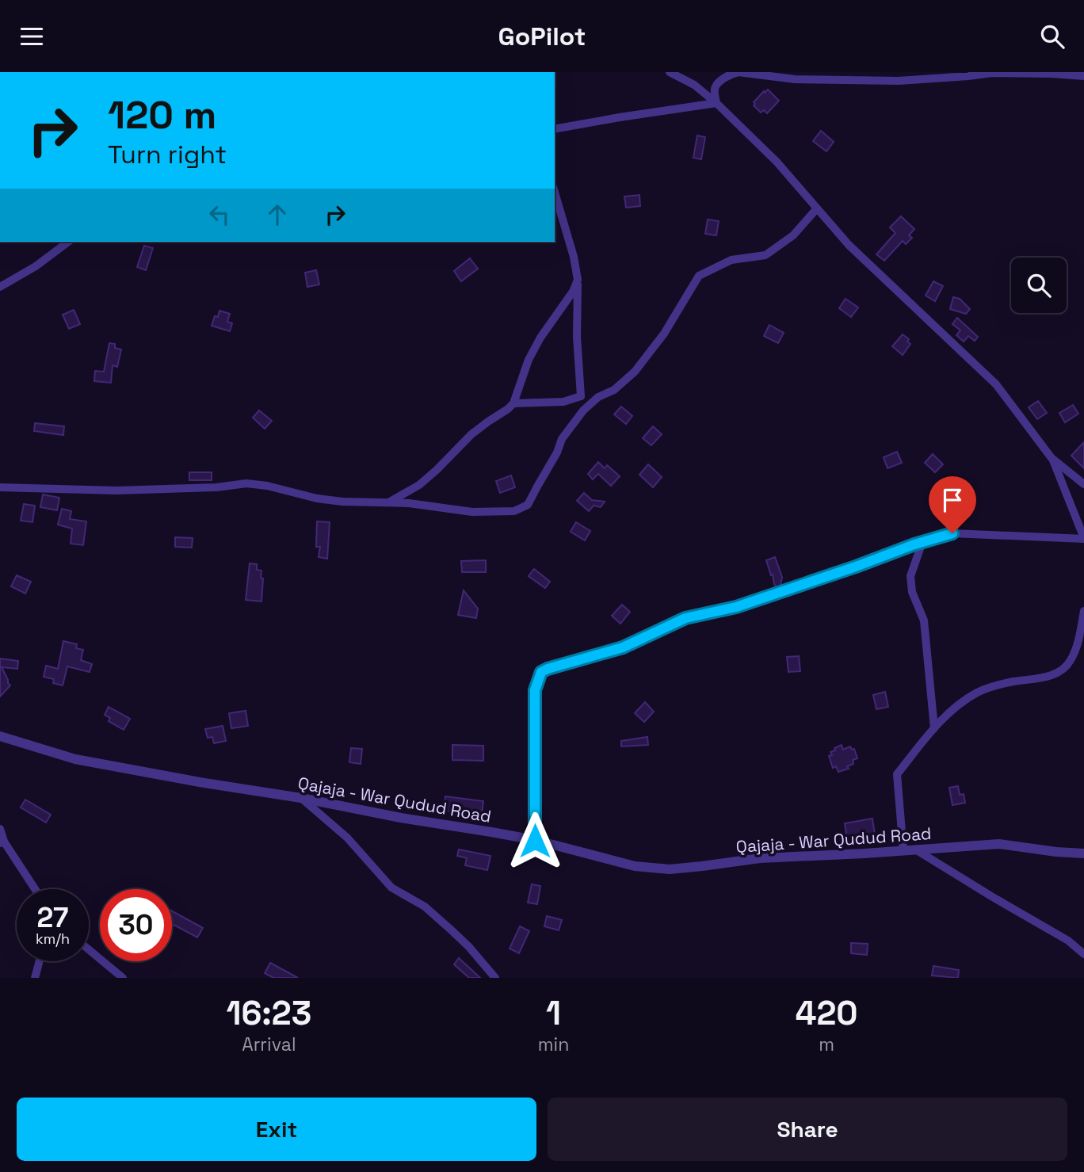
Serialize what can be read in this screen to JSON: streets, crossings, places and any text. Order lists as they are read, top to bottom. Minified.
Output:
{"streets":{"street":["Qajaja - War Qudud Road"]},"page":{"header":"GoPilot","turn":["120 m","Turn right"],"speed":"27 km/h","limit":"30","eta":["16:23","Arrival","1","min","420","m"],"buttons":["Exit","Share"]}}
